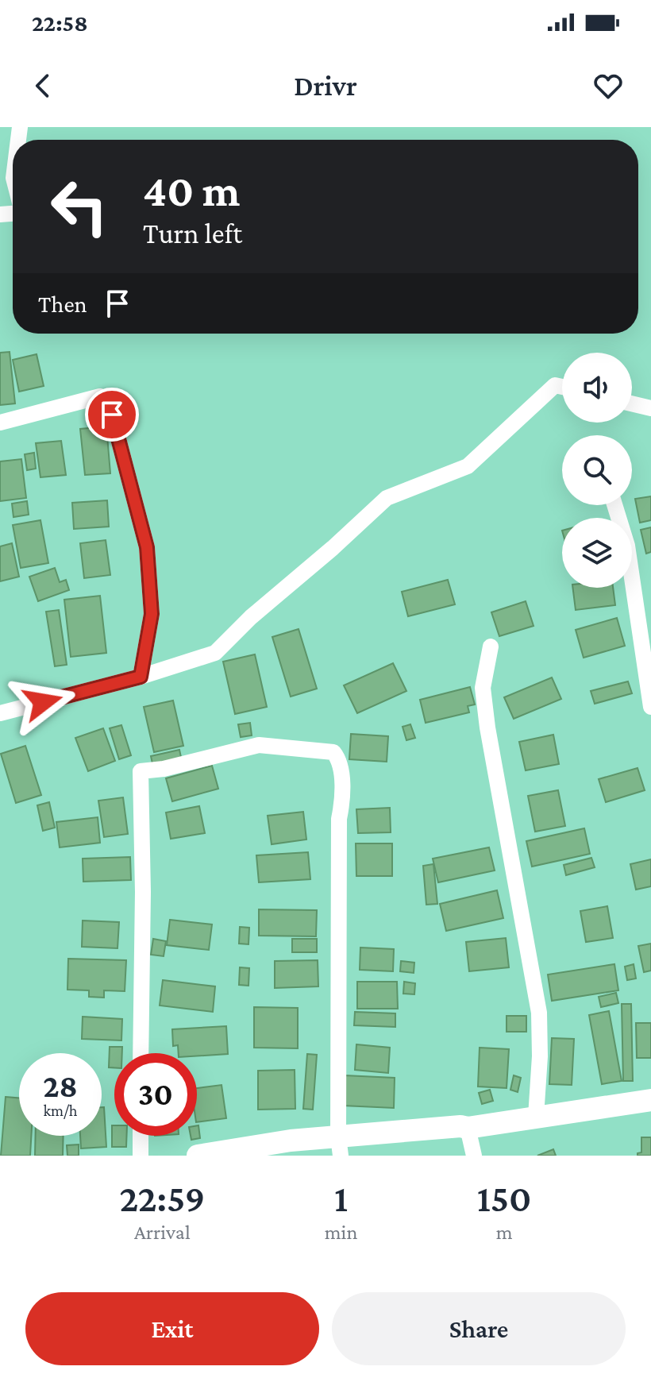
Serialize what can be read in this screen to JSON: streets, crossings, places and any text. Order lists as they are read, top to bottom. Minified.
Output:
{"page":{"status":"22:58","header":"Drivr","turn":["40 m","Turn left"],"then":"Then","speed":"28 km/h","limit":"30","eta":["22:59","Arrival","1","min","150","m"],"buttons":["Exit","Share"]}}
